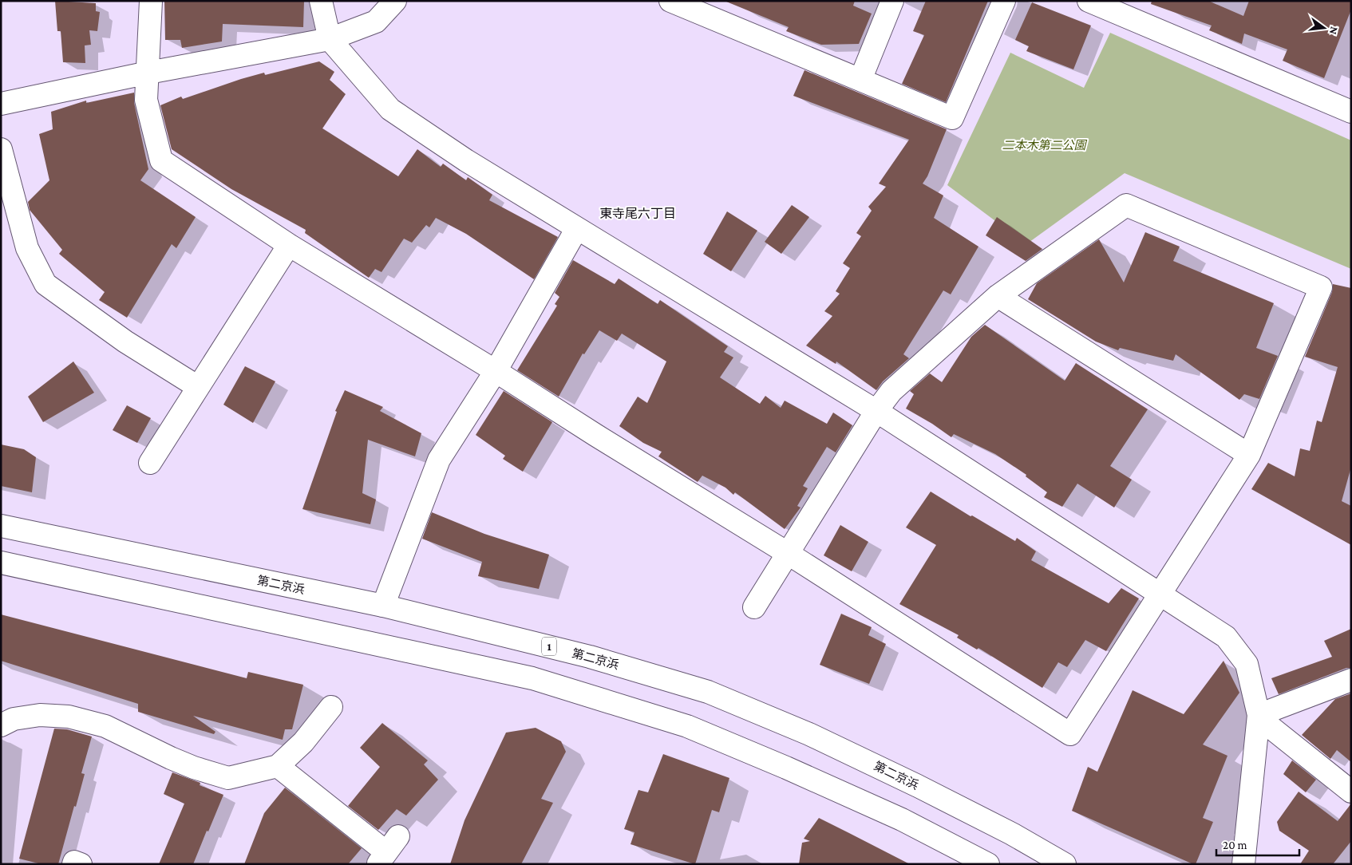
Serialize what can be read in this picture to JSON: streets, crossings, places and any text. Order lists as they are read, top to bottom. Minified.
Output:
{"streets":{"main road":["第二京浜","1"]},"districts":["東寺尾六丁目"],"parks":["二本木第二公園"],"scale_bar":"20 m","north":"right"}
